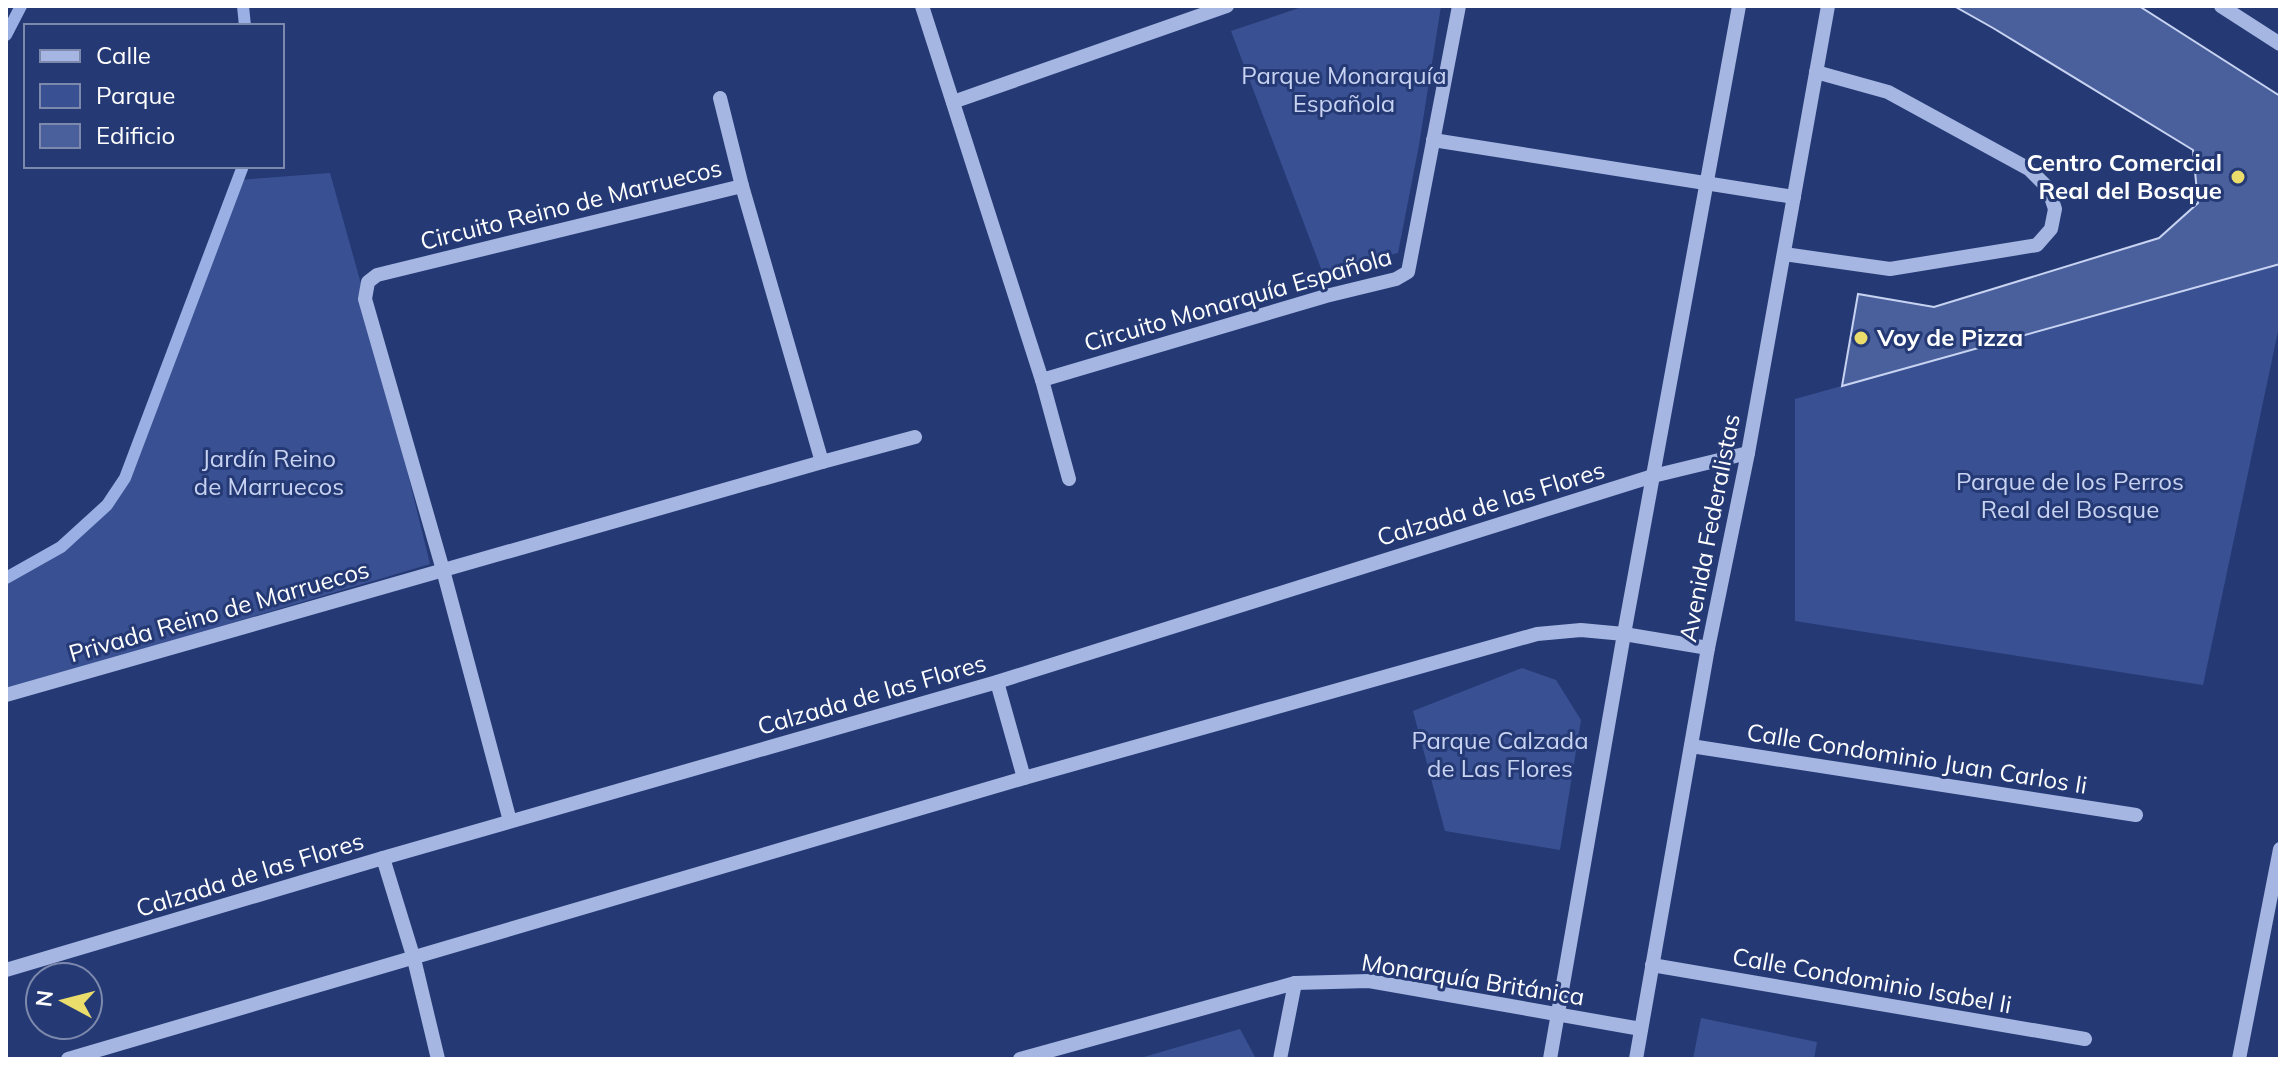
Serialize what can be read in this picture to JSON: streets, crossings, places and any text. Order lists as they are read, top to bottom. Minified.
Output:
{"streets":{"street":["Circuito Reino de Marruecos","Circuito Monarquía Española","Calzada de las Flores","Avenida Federalistas","Privada Reino de Marruecos","Calle Condominio Juan Carlos Ii","Monarquía Británica","Calle Condominio Isabel Ii"]},"crossings":[["Circuito Reino de Marruecos","Calzada de las Flores"],["Circuito Reino de Marruecos","Privada Reino de Marruecos"],["Calzada de las Flores","Avenida Federalistas"],["Avenida Federalistas","Calle Condominio Juan Carlos Ii"],["Avenida Federalistas","Monarquía Británica"],["Avenida Federalistas","Calle Condominio Isabel Ii"]],"parks":["Parque Monarquía Española","Jardín Reino de Marruecos","Parque de los Perros Real del Bosque","Parque Calzada de Las Flores"],"places":["Centro Comercial Real del Bosque","Voy de Pizza"],"legend":["Calle","Parque","Edificio"],"north":"left"}
